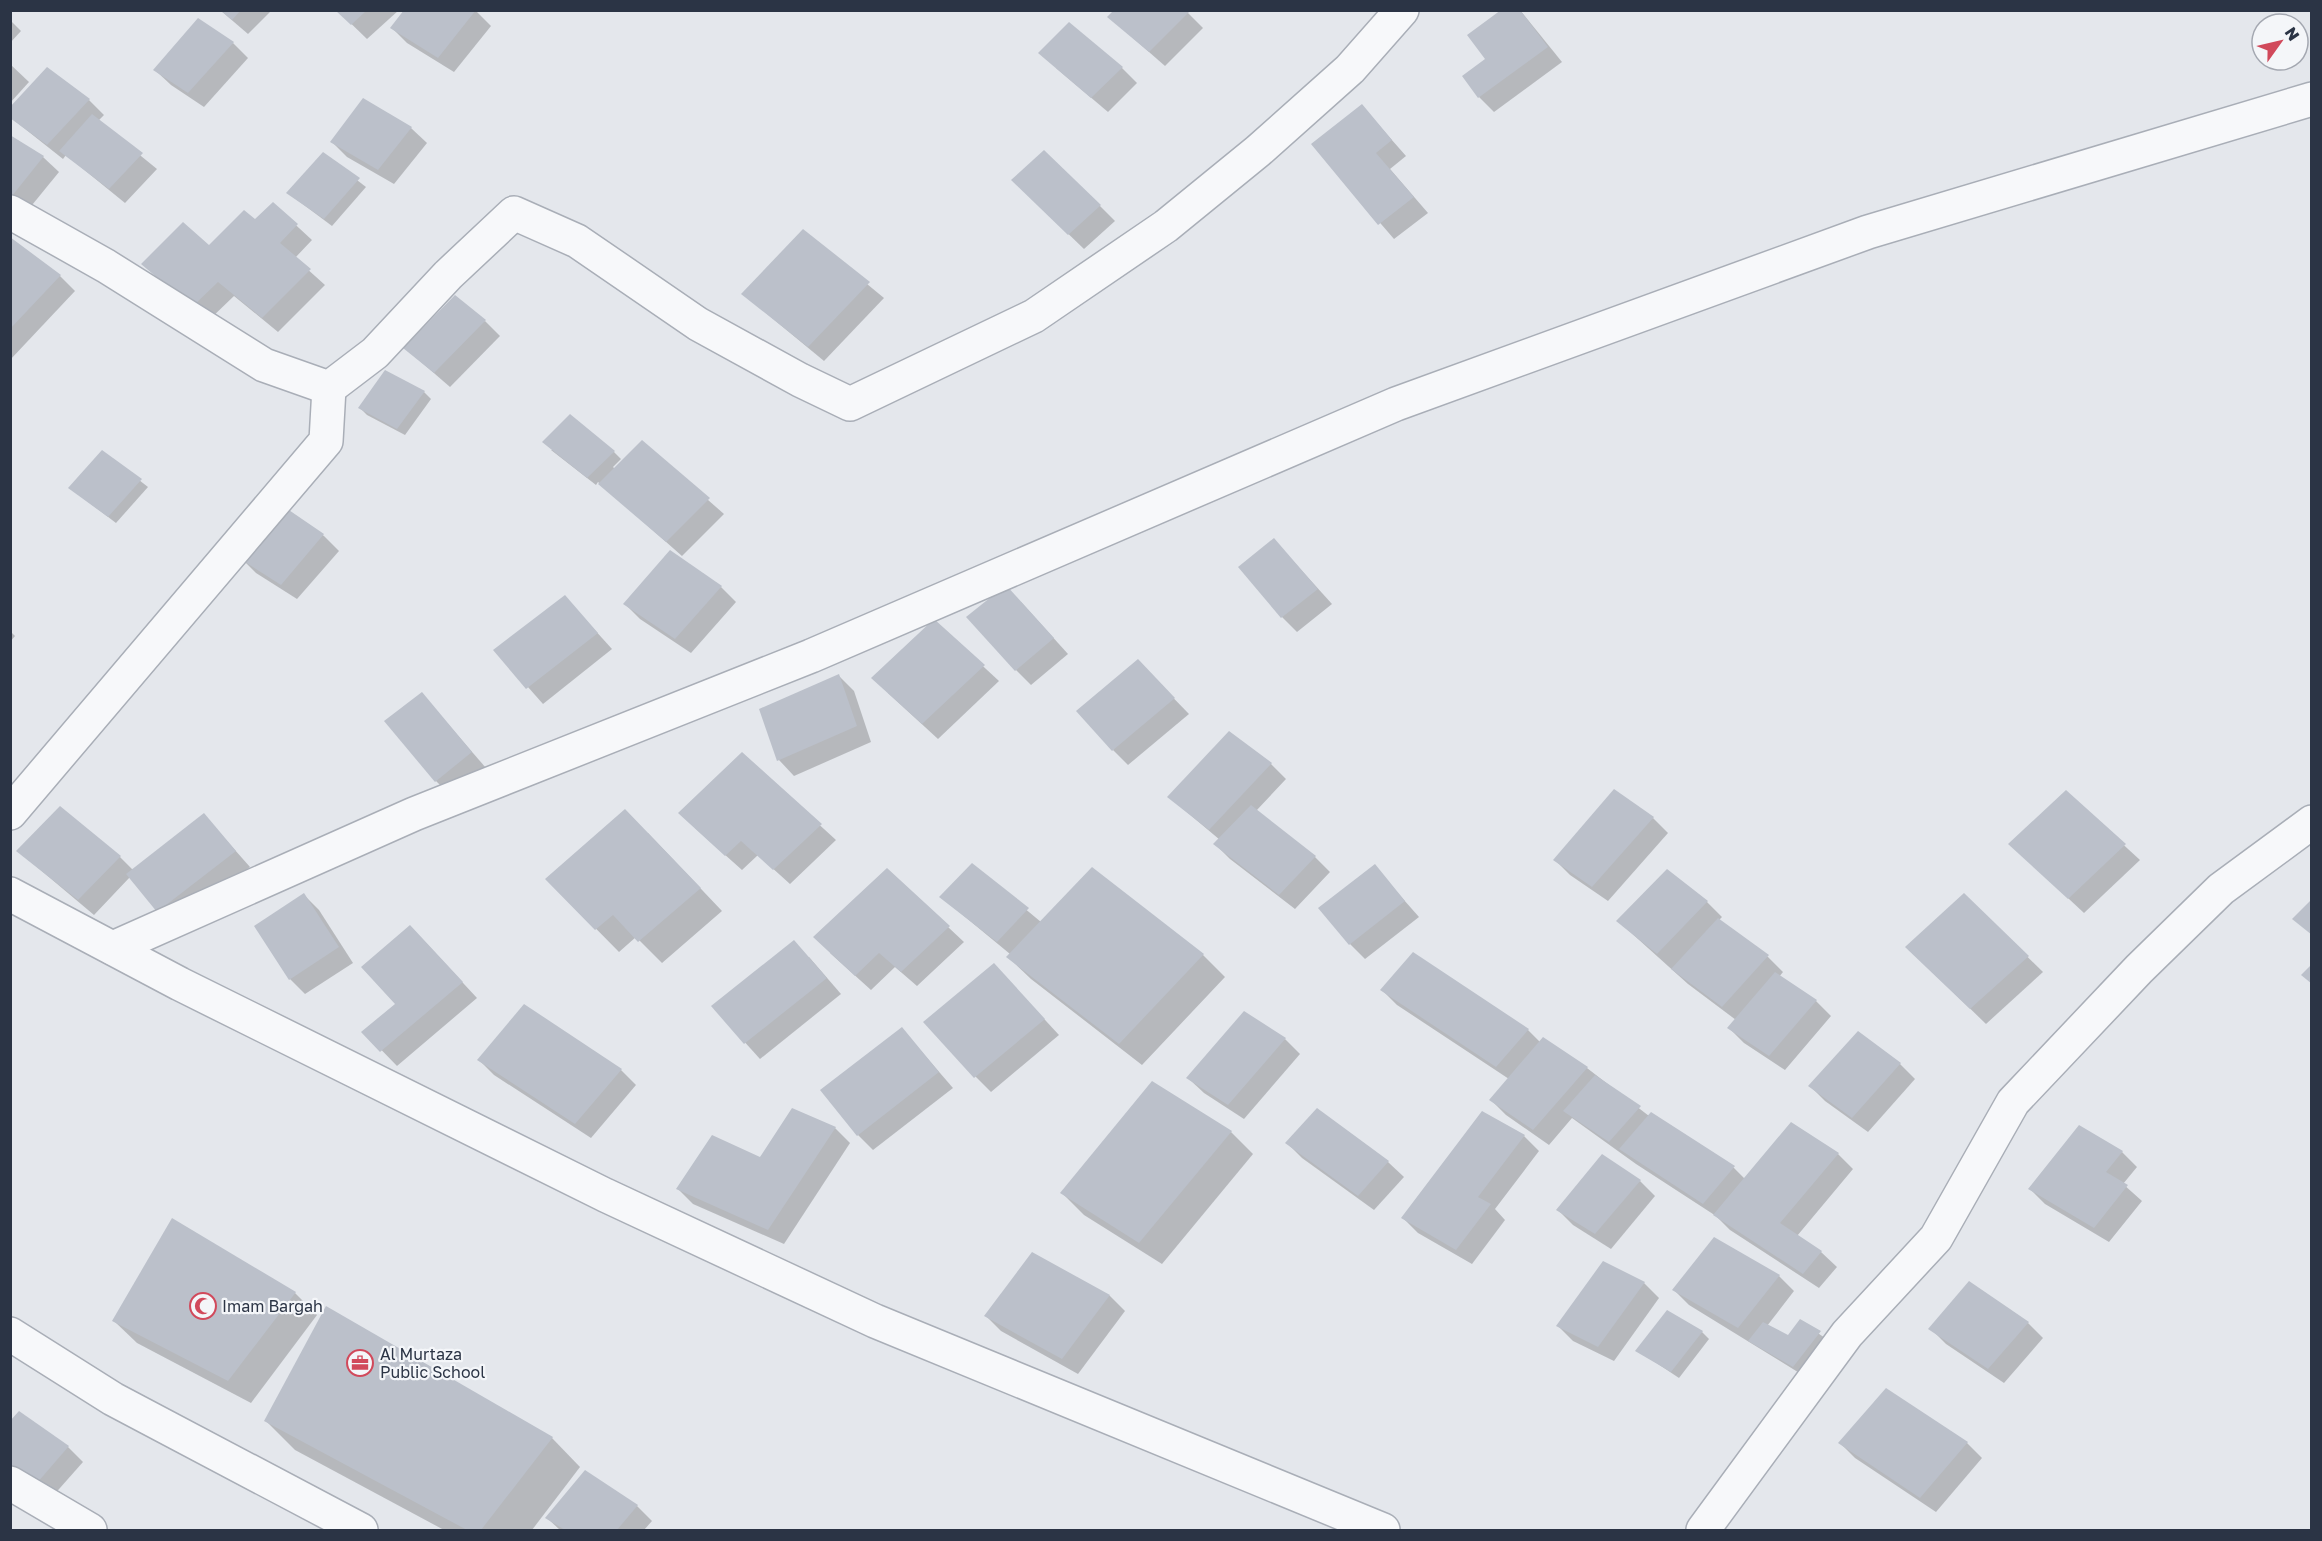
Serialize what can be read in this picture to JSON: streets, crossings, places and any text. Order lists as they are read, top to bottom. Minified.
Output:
{"places":{"mosque":["Imam Bargah"],"office":["Al Murtaza Public School"]},"north":"top right"}
